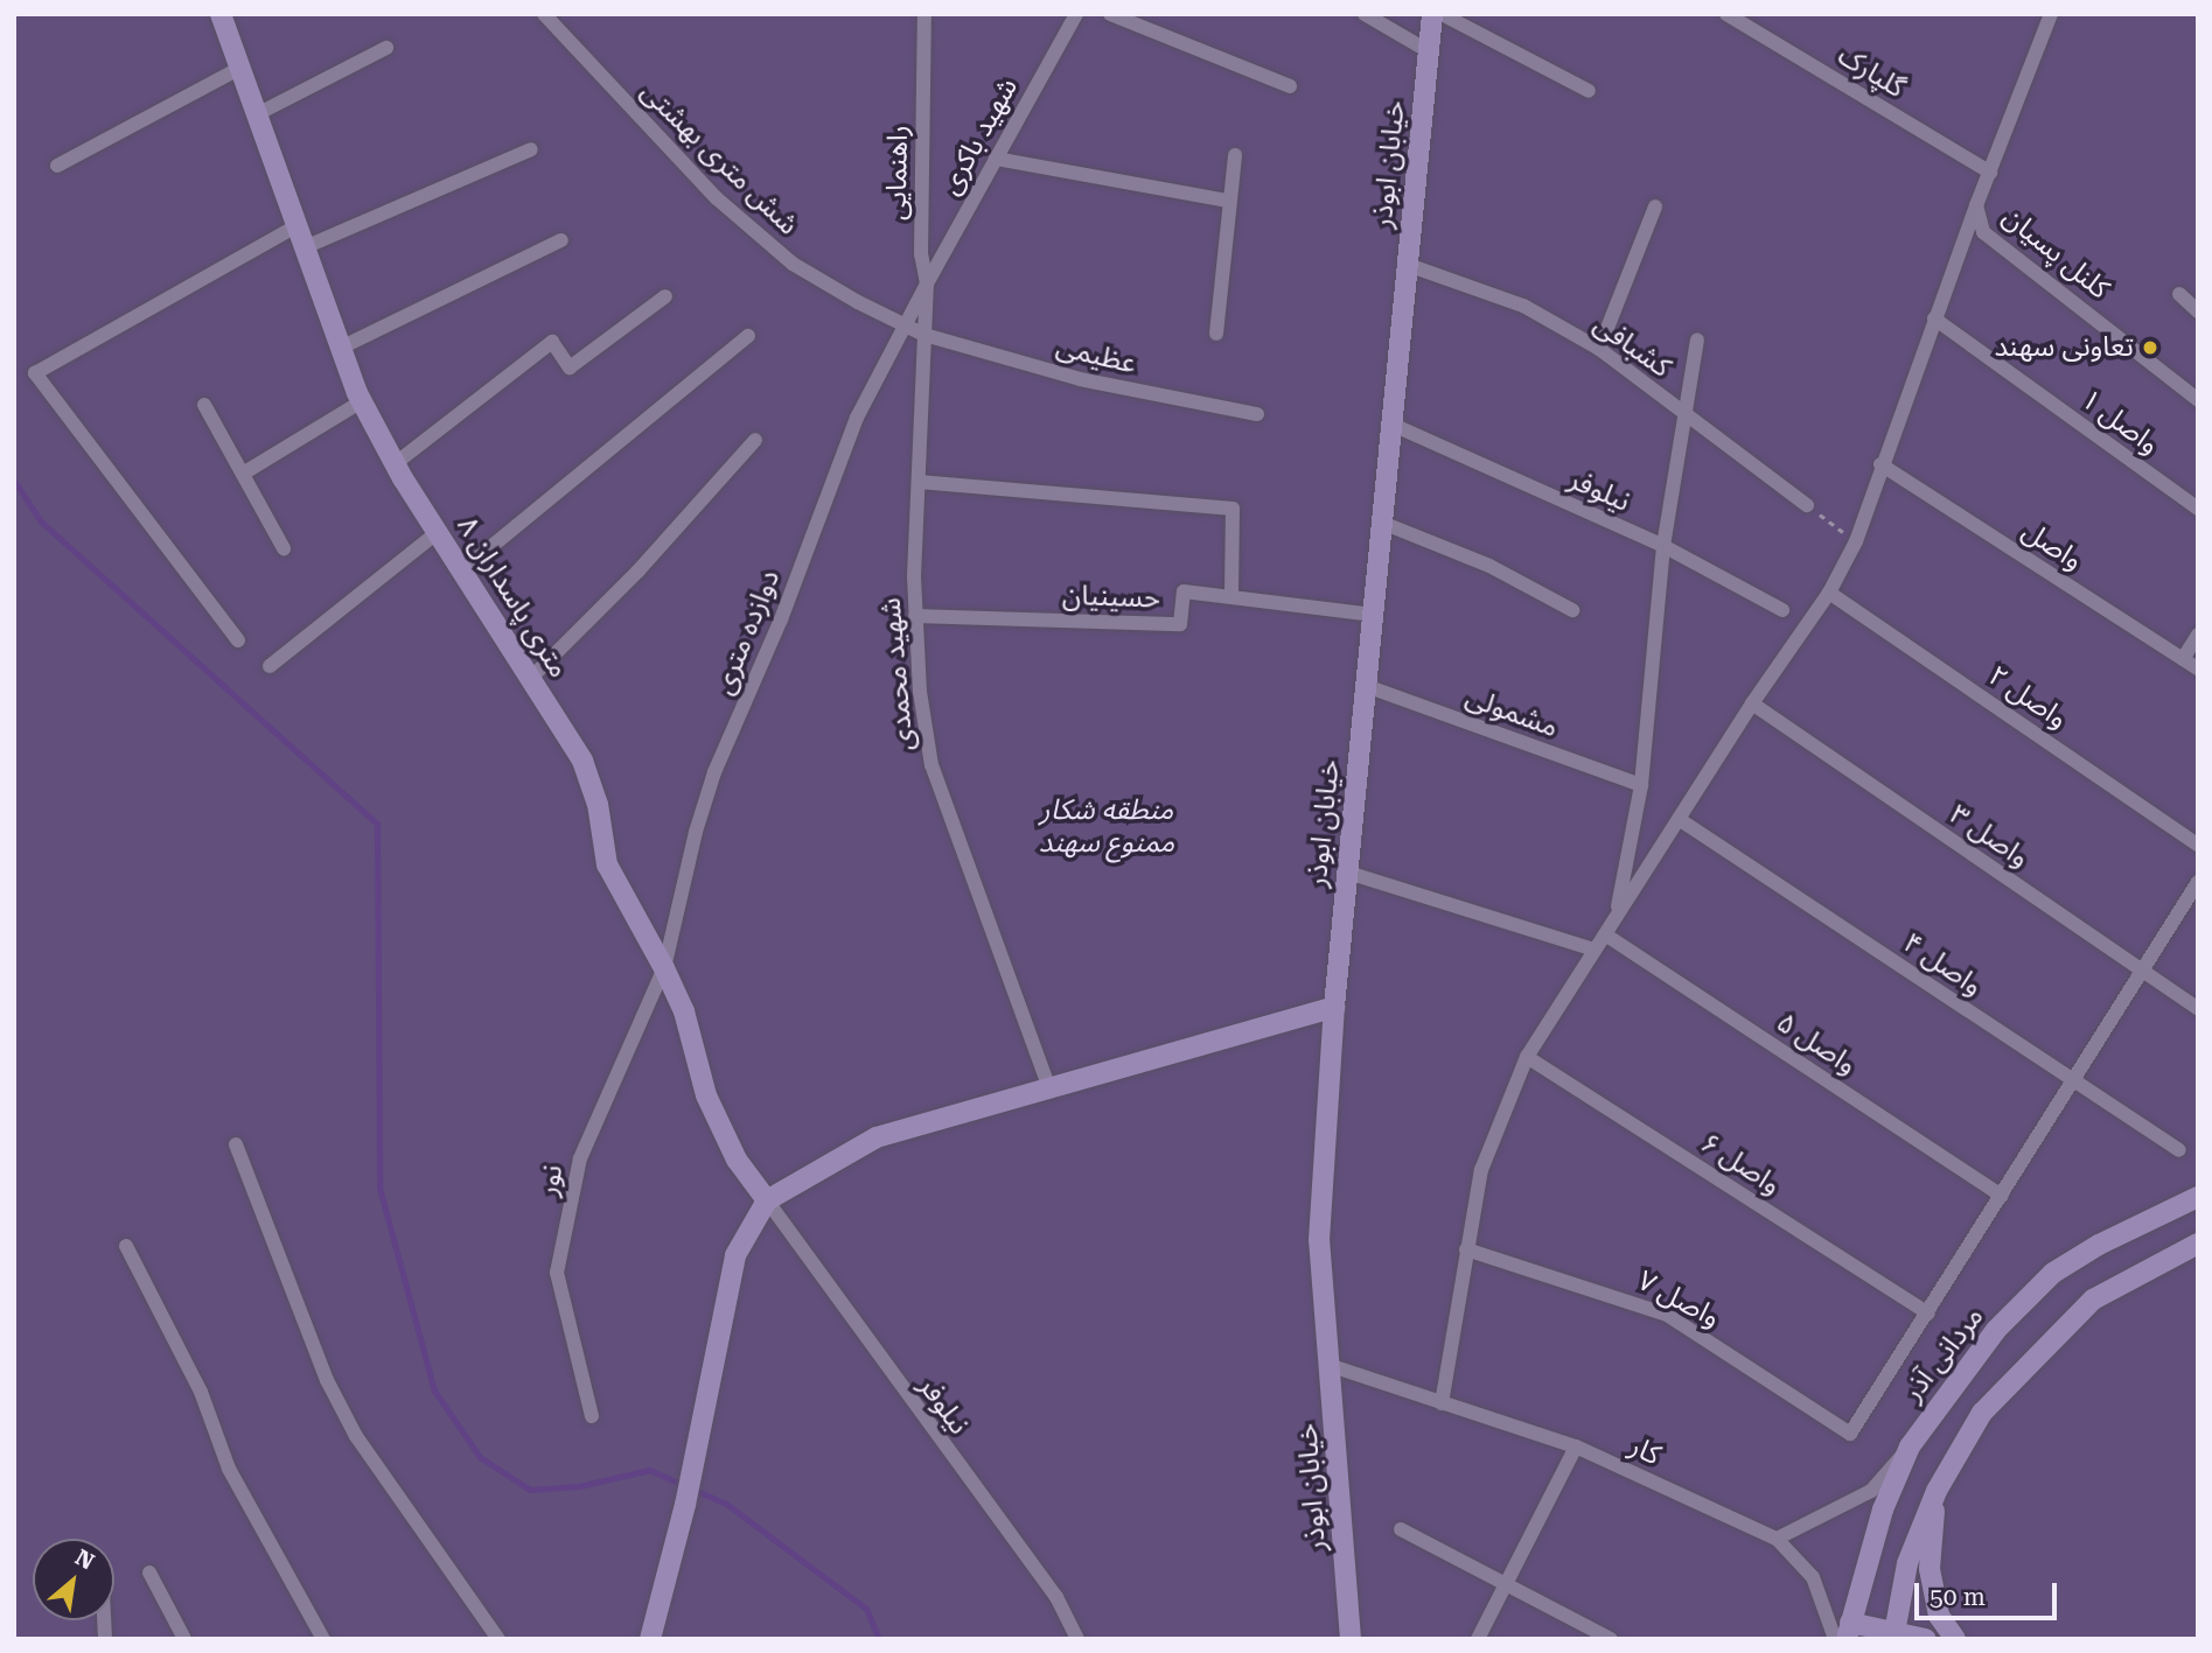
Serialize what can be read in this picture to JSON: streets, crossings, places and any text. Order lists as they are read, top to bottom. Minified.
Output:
{"streets":{"main road":["خیابان ابوذر","۸ متری پاسداران","مردانی آذر"],"street":["گلپارک","شهید باکری","شش متری بهشتی","راهنمایی","کلنل پسیان","کشبافی","عظیمی","واصل ۱","نیلوفر","واصل","حسینیان","دوازده متری","شهید محمدی","واصل ۲","مشمولی","واصل ۳","واصل ۴","واصل ۵","واصل ۶","نور","واصل ۷","کار"]},"crossings":[["گلپارک","کلنل پسیان"],["شهید باکری","راهنمایی"],["شهید باکری","شهید محمدی"],["شش متری بهشتی","عظیمی"],["شش متری بهشتی","دوازده متری"],["شش متری بهشتی","شهید محمدی"],["خیابان ابوذر","کشبافی"],["خیابان ابوذر","نیلوفر"],["خیابان ابوذر","حسینیان"],["خیابان ابوذر","مشمولی"],["خیابان ابوذر","کار"],["راهنمایی","شهید محمدی"],["عظیمی","شهید محمدی"],["نیلوفر","۸ متری پاسداران"],["۸ متری پاسداران","دوازده متری"],["۸ متری پاسداران","نور"],["حسینیان","شهید محمدی"],["دوازده متری","نور"],["واصل ۶","واصل ۷"]],"parks":["منطقه شکار ممنوع سهند"],"places":["تعاونی سهند"],"scale_bar":"50 m","north":"top right"}
